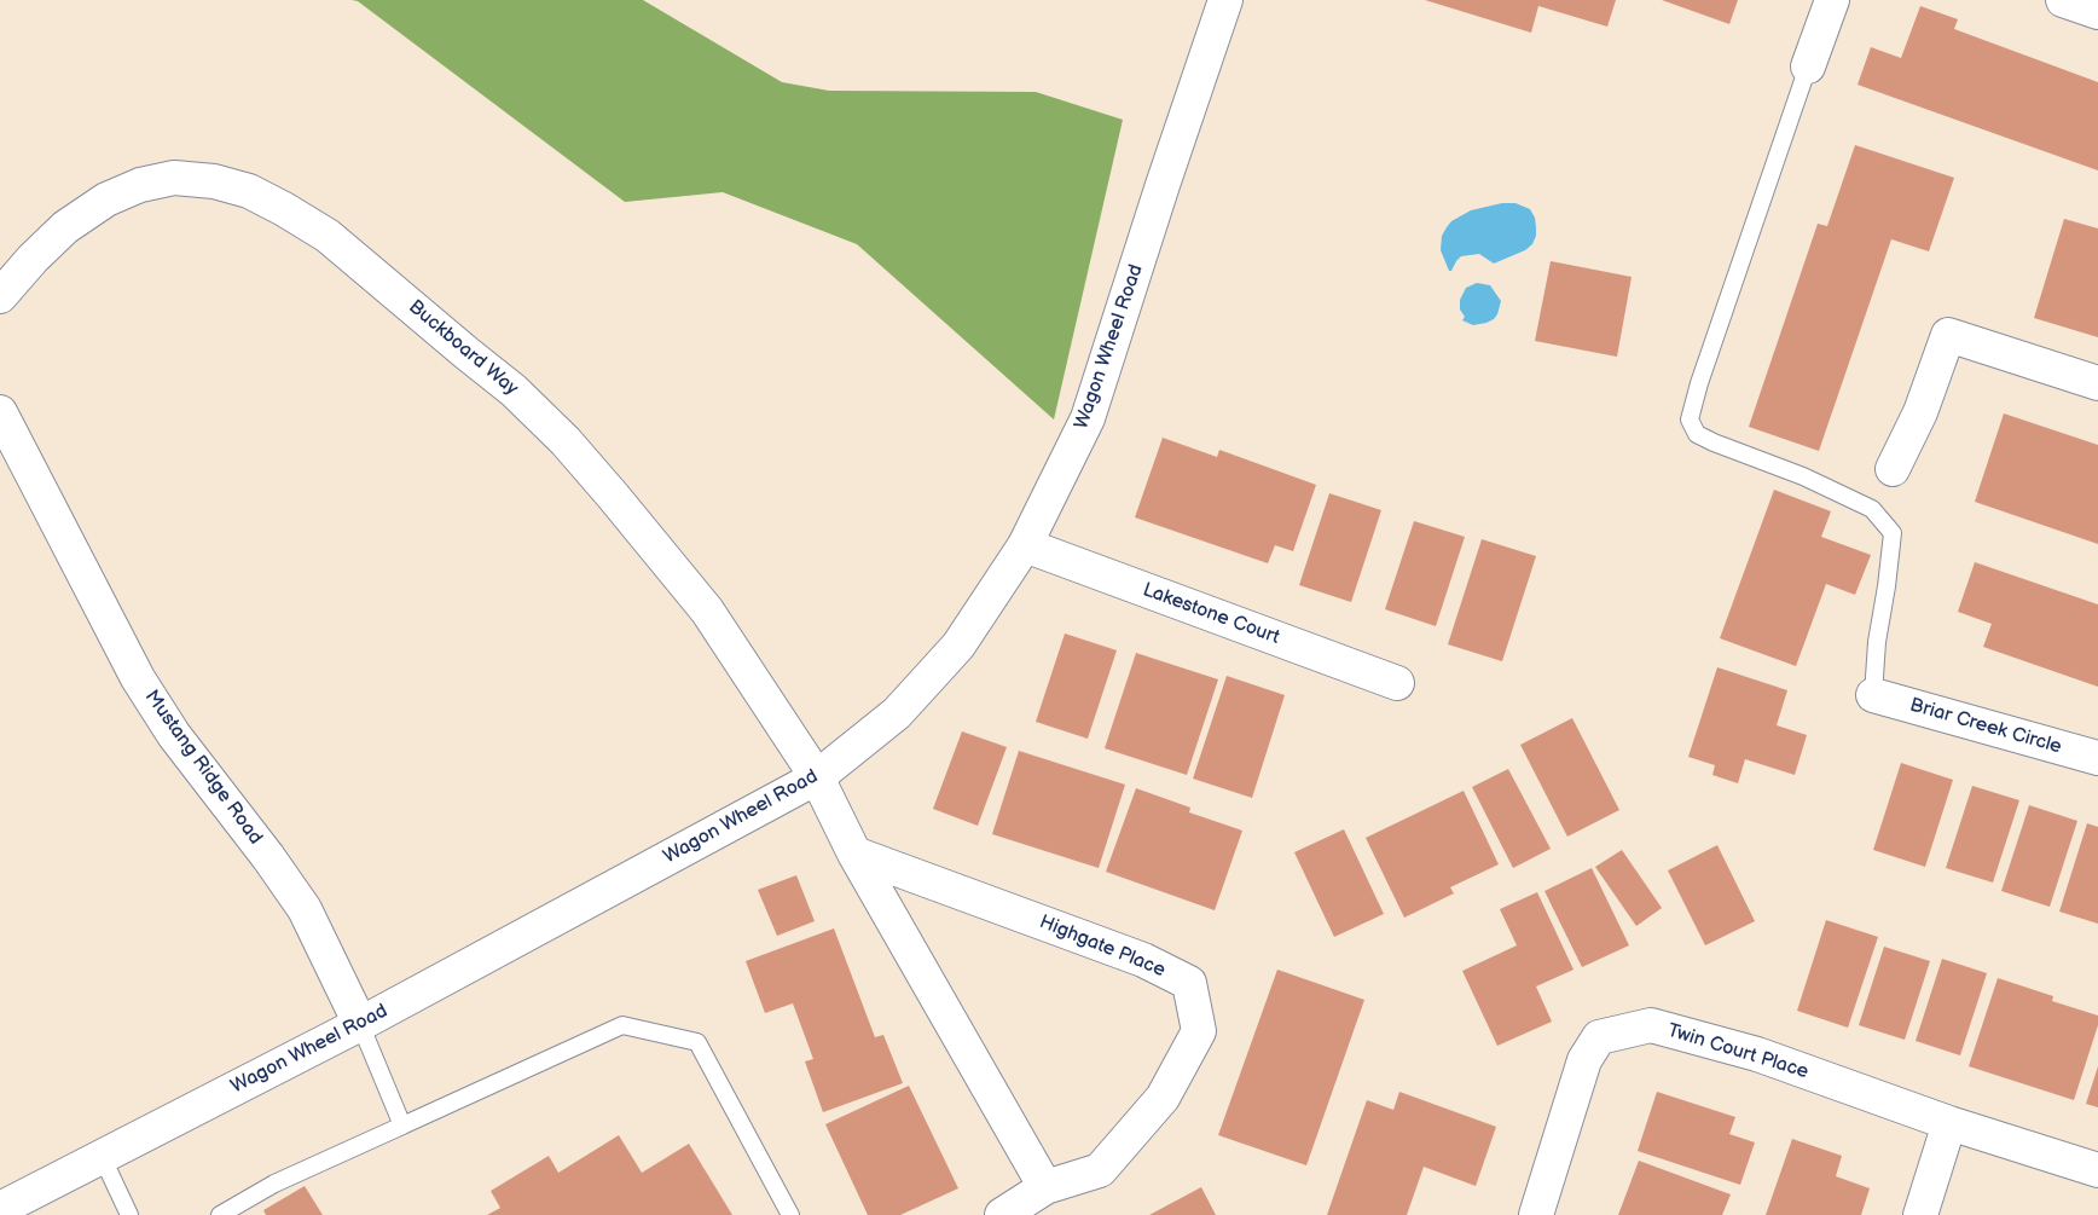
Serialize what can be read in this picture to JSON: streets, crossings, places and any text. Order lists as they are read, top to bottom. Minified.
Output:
{"streets":{"street":["Wagon Wheel Road","Buckboard Way","Lakestone Court","Briar Creek Circle","Mustang Ridge Road","Highgate Place","Twin Court Place"]},"crossings":[["Wagon Wheel Road","Buckboard Way"],["Wagon Wheel Road","Lakestone Court"],["Wagon Wheel Road","Mustang Ridge Road"]]}
